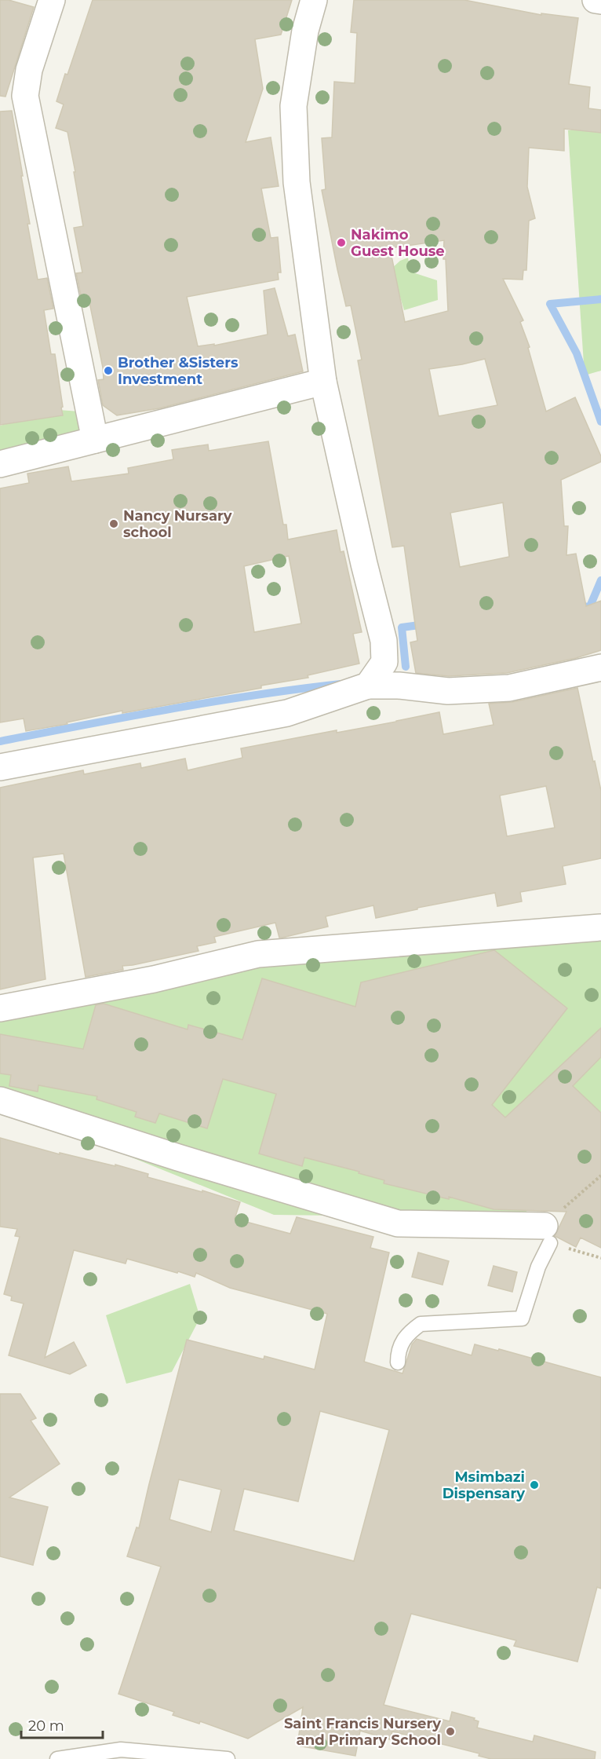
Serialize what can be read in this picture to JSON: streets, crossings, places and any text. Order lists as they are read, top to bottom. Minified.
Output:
{"places":["Nakimo Guest House","Brother &Sisters Investment","Nancy Nursary school","Msimbazi Dispensary","Saint Francis Nursery and Primary School"],"scale_bar":"20 m"}
